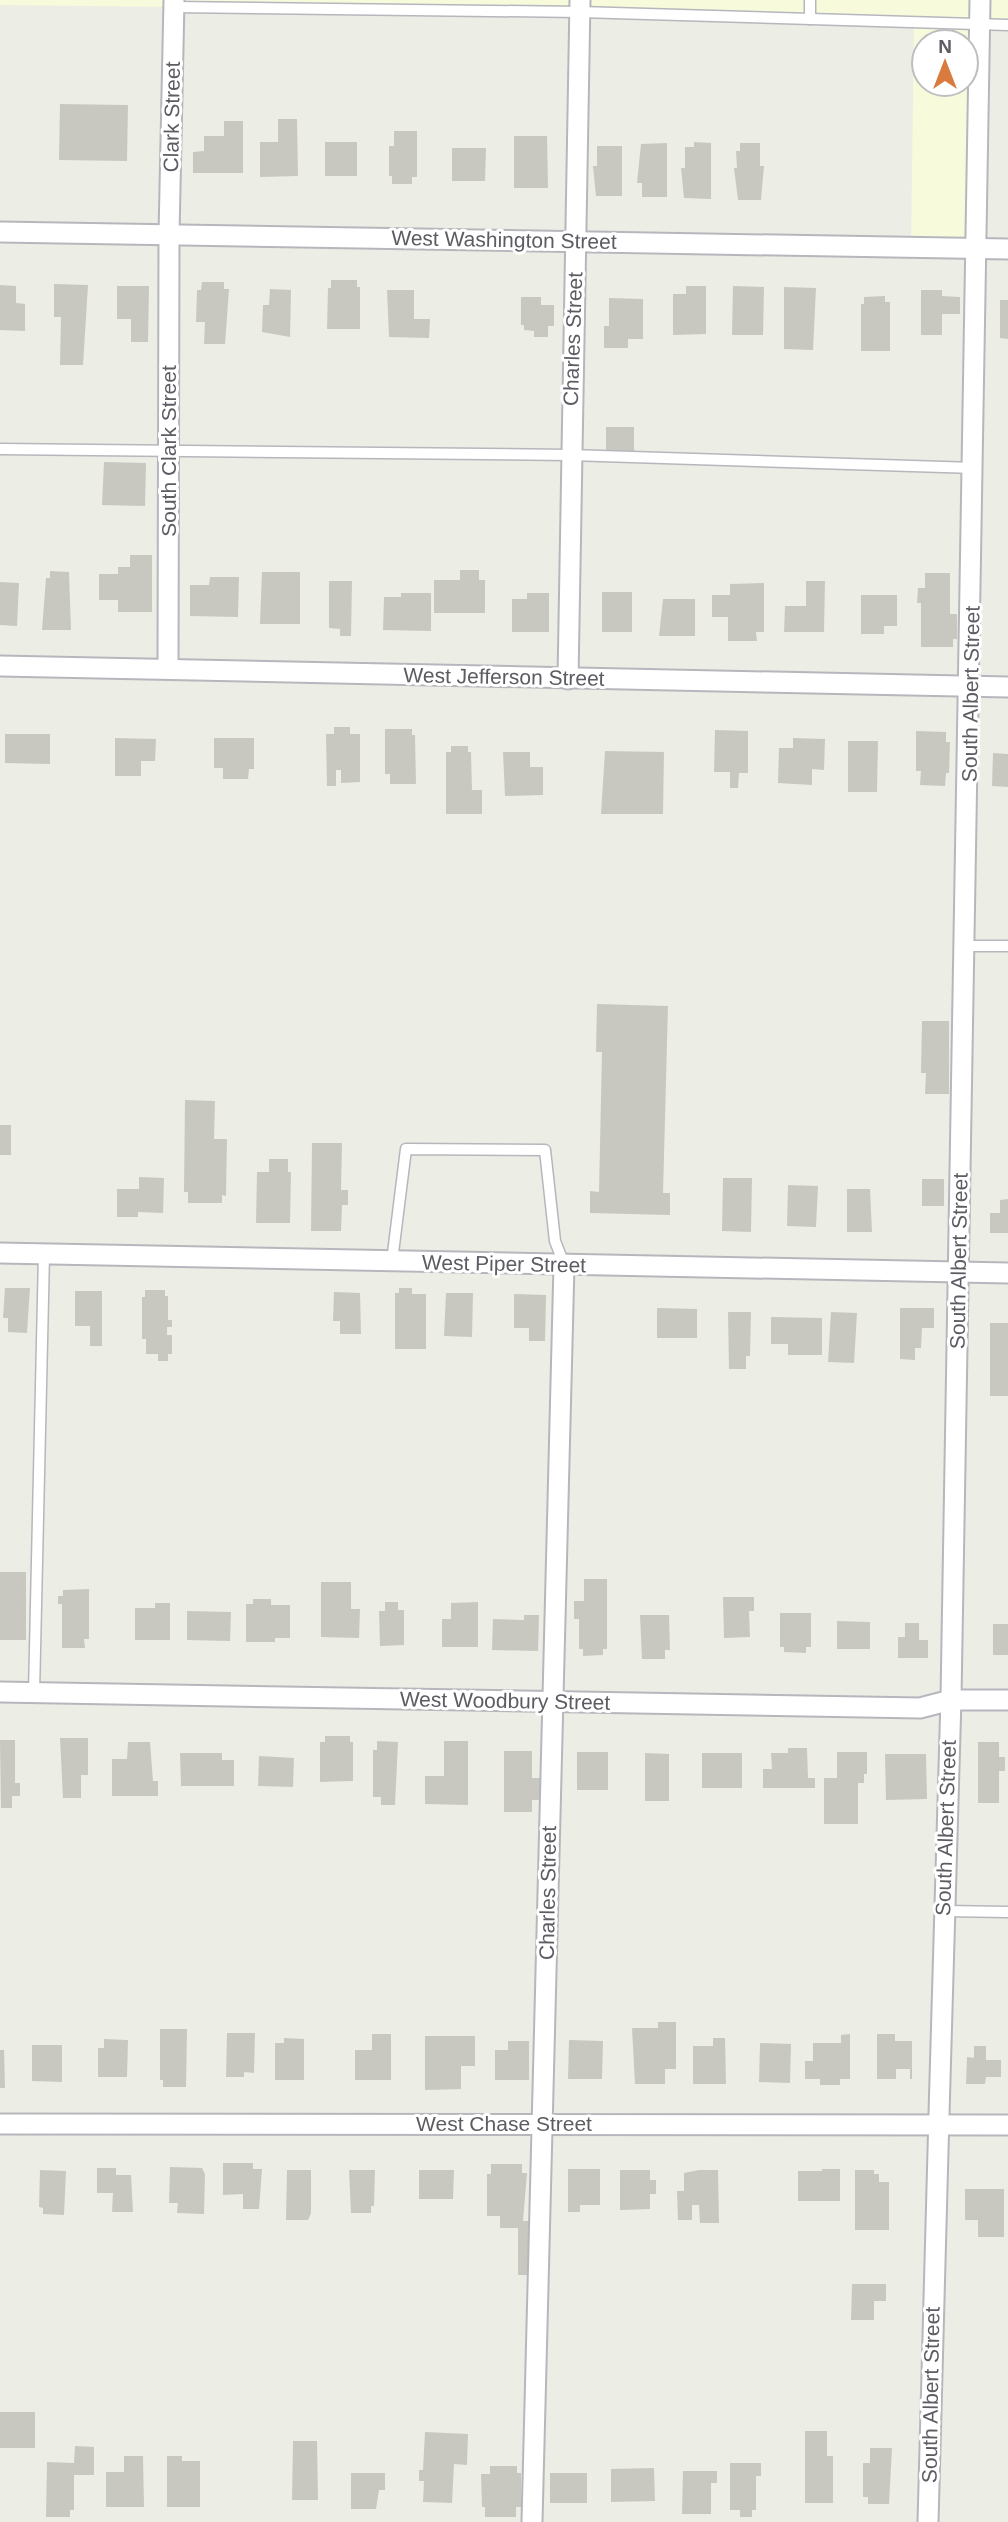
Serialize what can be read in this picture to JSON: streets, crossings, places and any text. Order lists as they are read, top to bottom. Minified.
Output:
{"streets":{"street":["Clark Street","West Washington Street","Charles Street","South Clark Street","West Jefferson Street","South Albert Street","West Piper Street","West Woodbury Street","West Chase Street"]},"crossings":[["Clark Street","West Washington Street"],["Clark Street","South Clark Street"],["West Washington Street","Charles Street"],["West Washington Street","South Clark Street"],["West Washington Street","South Albert Street"],["Charles Street","West Jefferson Street"],["Charles Street","West Piper Street"],["Charles Street","West Woodbury Street"],["Charles Street","West Chase Street"],["South Clark Street","West Jefferson Street"],["West Jefferson Street","South Albert Street"],["South Albert Street","West Piper Street"],["South Albert Street","West Woodbury Street"],["South Albert Street","West Chase Street"]],"north":"top"}
